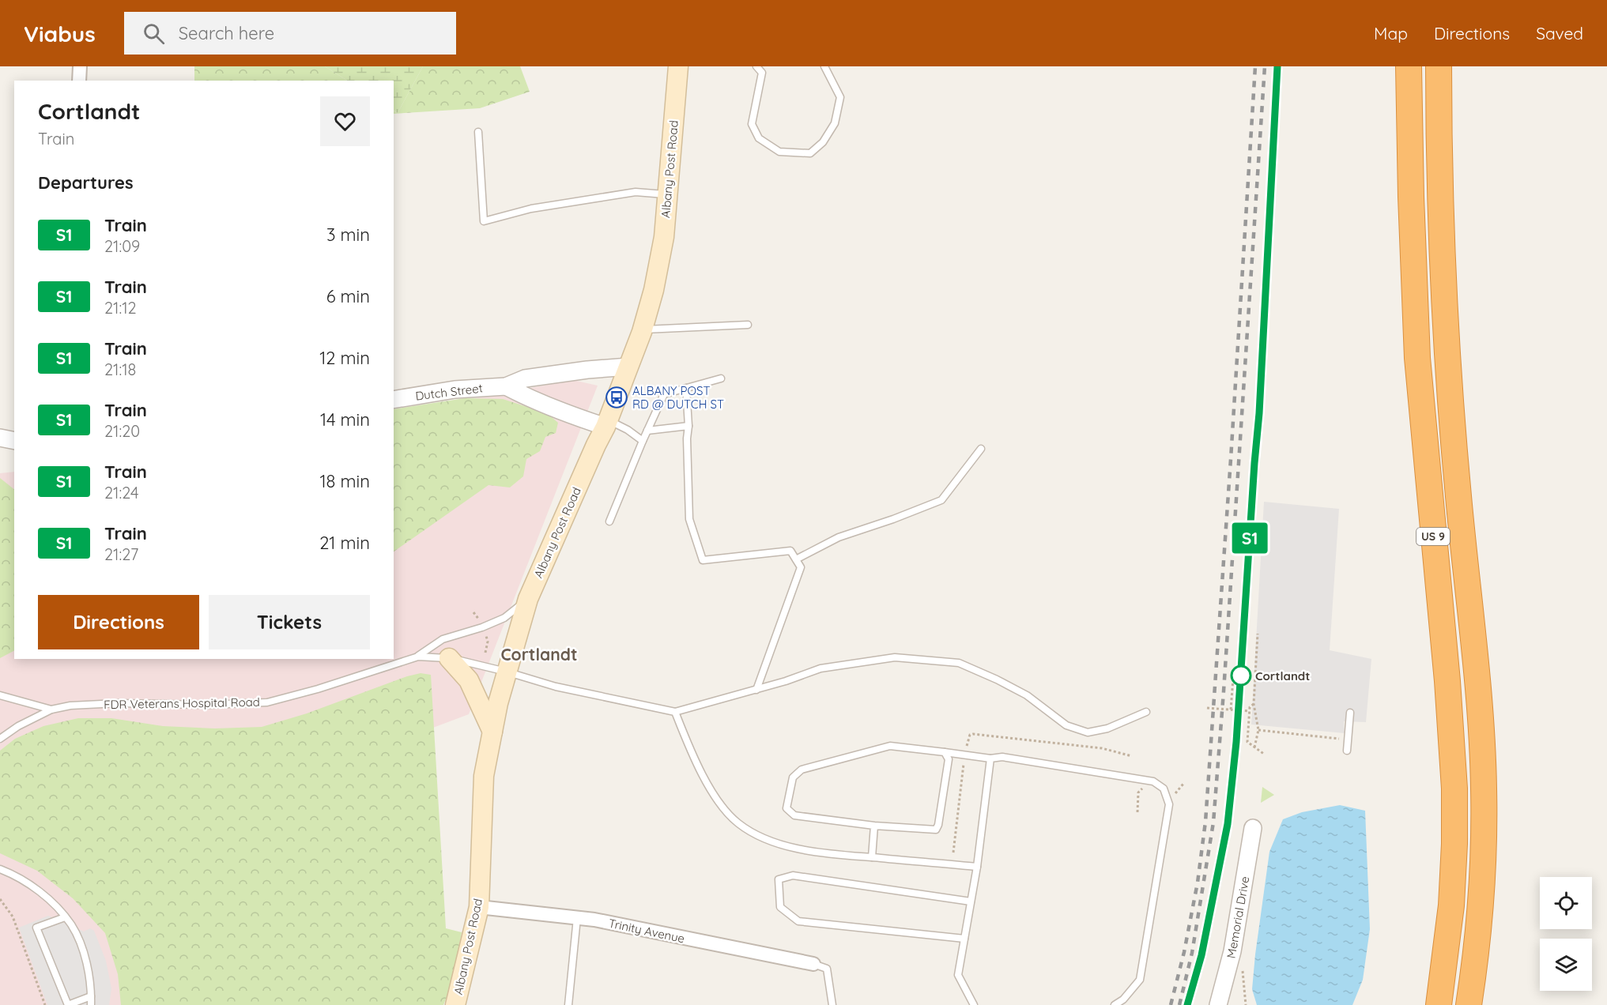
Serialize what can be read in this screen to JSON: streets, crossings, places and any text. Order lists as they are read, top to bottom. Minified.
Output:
{"streets":{"highway":["US 9"],"main road":["Albany Post Road"],"street":["Dutch Street","Memorial Drive","Trinity Avenue"],"lane":["FDR Veterans Hospital Road"]},"crossings":[["Albany Post Road","FDR Veterans Hospital Road"],["Albany Post Road","Trinity Avenue"]],"districts":["Cortlandt"],"places":{"bus stop":["ALBANY POST RD @ DUTCH ST"],"other":["Cortlandt"]},"page":{"header":"Viabus","search":"Search here","nav":["Map","Directions","Saved"],"on_map":"S1","heading":[["Cortlandt","Train"],"Departures"],"list":[{"mark":"S1","name":"Train","note":"21:09","value":"3 min"},{"mark":"S1","name":"Train","note":"21:12","value":"6 min"},{"mark":"S1","name":"Train","note":"21:18","value":"12 min"},{"mark":"S1","name":"Train","note":"21:20","value":"14 min"},{"mark":"S1","name":"Train","note":"21:24","value":"18 min"},{"mark":"S1","name":"Train","note":"21:27","value":"21 min"}],"buttons":["Directions","Tickets"]}}
